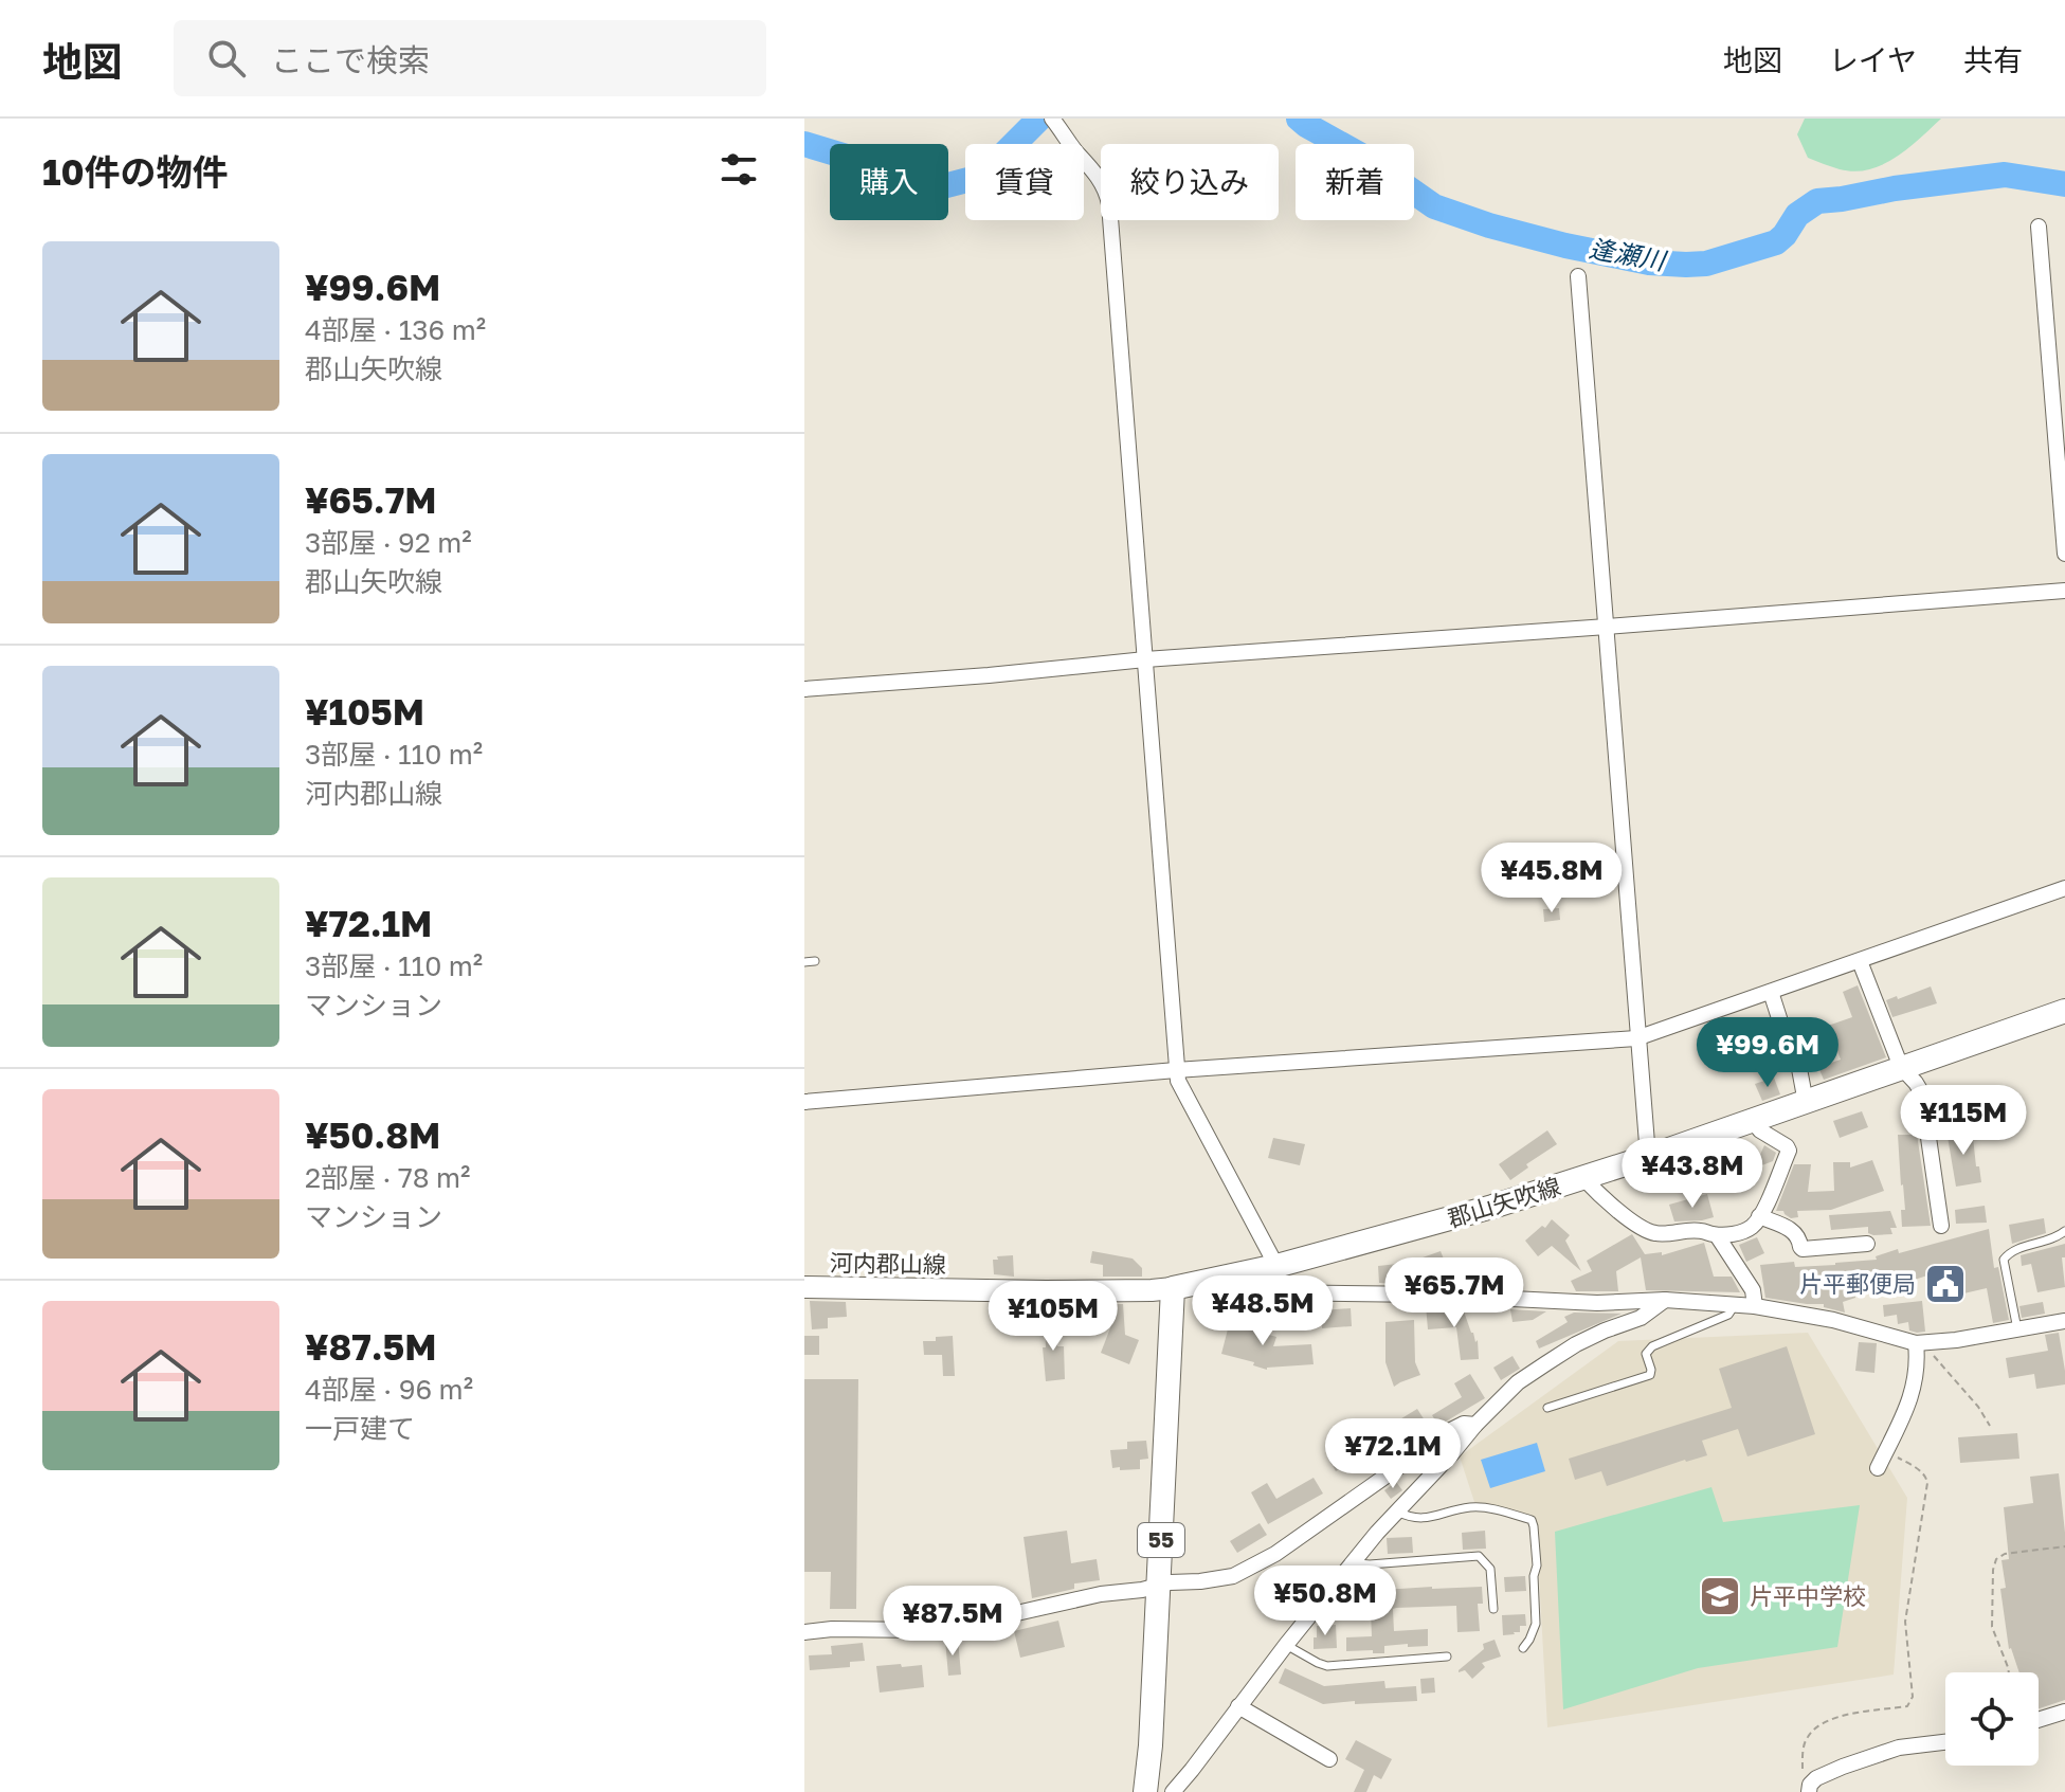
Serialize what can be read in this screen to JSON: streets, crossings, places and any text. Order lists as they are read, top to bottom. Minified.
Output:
{"streets":{"main road":["郡山矢吹線","河内郡山線","55"]},"crossings":[["郡山矢吹線","河内郡山線"],["郡山矢吹線","55"],["河内郡山線","55"]],"water":["逢瀬川"],"places":{"public building":["片平郵便局"],"school or university":["片平中学校"]},"page":{"header":"地図","search":"ここで検索","nav":["地図","レイヤ","共有"],"heading":"10件の物件","chip":["購入","賃貸","絞り込み","新着"],"list":[{"name":"¥99.6M","note":"4部屋 · 136 m² · 郡山矢吹線"},{"name":"¥65.7M","note":"3部屋 · 92 m² · 郡山矢吹線"},{"name":"¥105M","note":"3部屋 · 110 m² · 河内郡山線"},{"name":"¥72.1M","note":"3部屋 · 110 m² · マンション"},{"name":"¥50.8M","note":"2部屋 · 78 m² · マンション"},{"name":"¥87.5M","note":"4部屋 · 96 m² · 一戸建て"}],"price":["¥45.8M","¥99.6M","¥115M","¥43.8M","¥65.7M","¥48.5M","¥105M","¥72.1M","¥50.8M","¥87.5M"]}}
